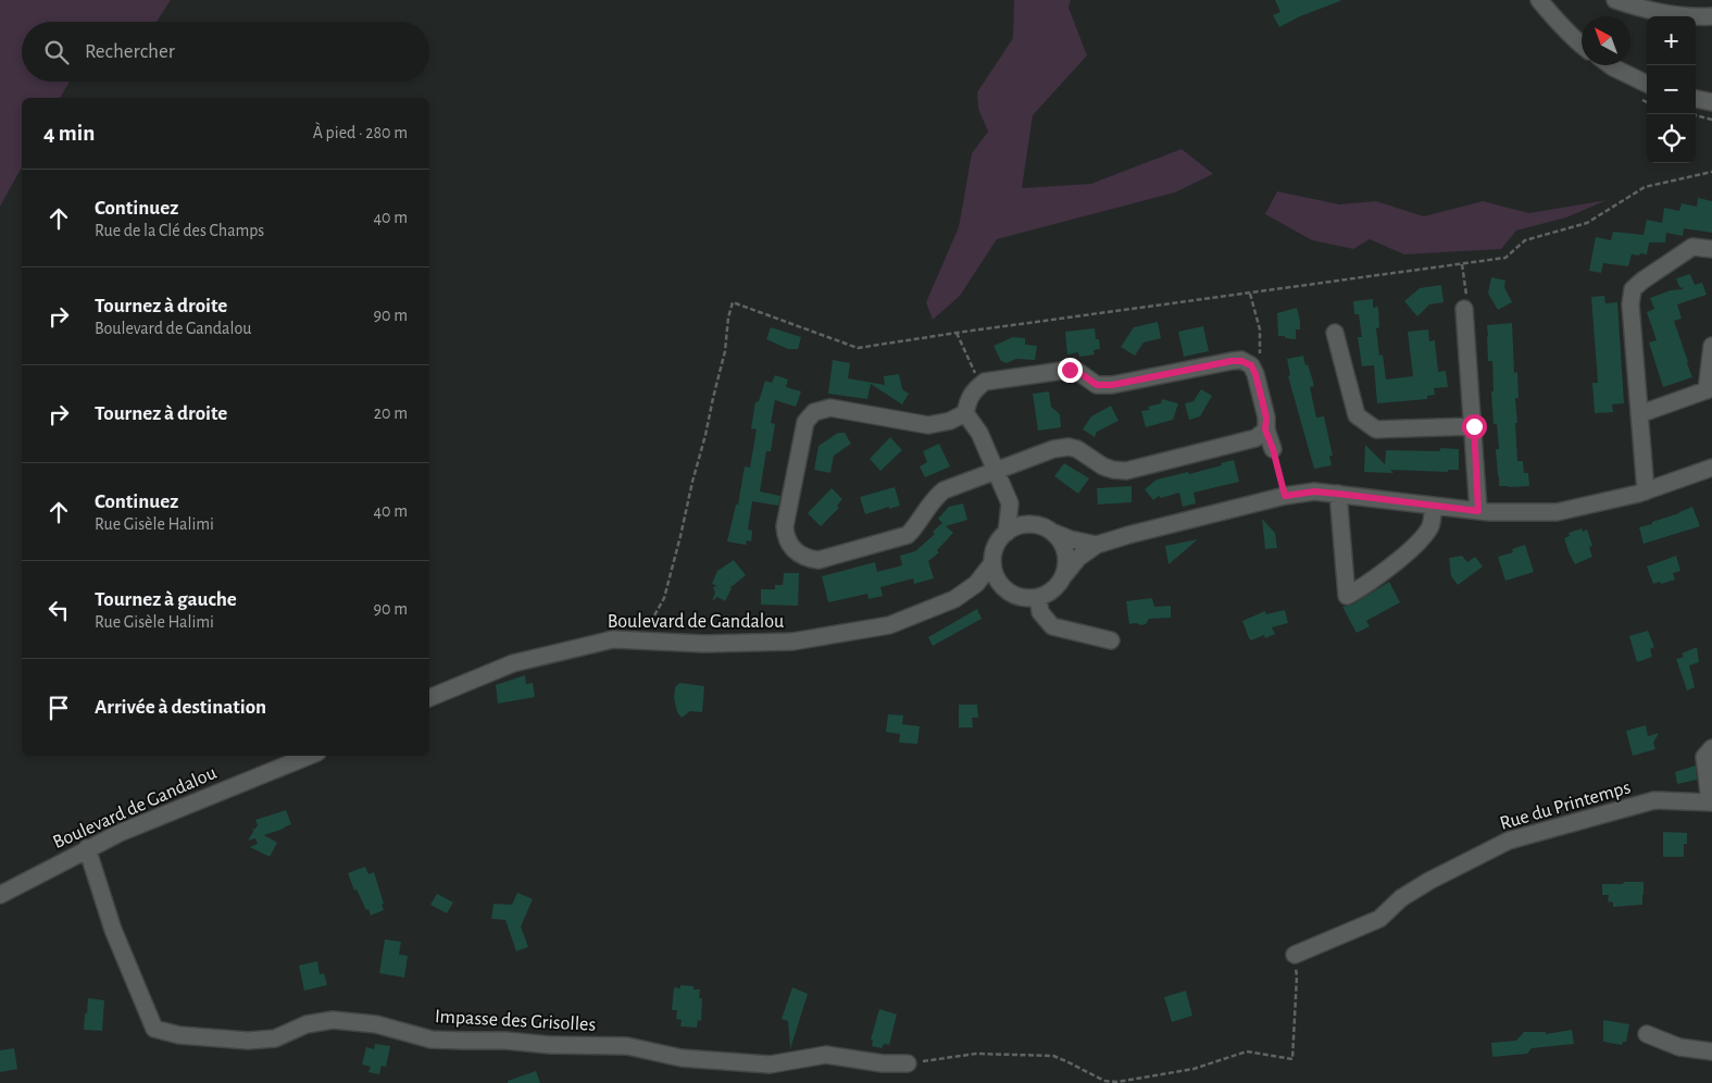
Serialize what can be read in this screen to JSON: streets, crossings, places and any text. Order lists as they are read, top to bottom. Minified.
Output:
{"streets":{"street":["Boulevard de Gandalou","Rue du Printemps","Impasse des Grisolles"]},"crossings":[["Boulevard de Gandalou","Impasse des Grisolles"]],"north":"top left","page":{"map_buttons":["+","−"],"search":"Rechercher","heading":["4 min","À pied · 280 m"],"list":[["Continuez","Rue de la Clé des Champs","40 m"],["Tournez à droite","Boulevard de Gandalou","90 m"],["Tournez à droite","20 m"],["Continuez","Rue Gisèle Halimi","40 m"],["Tournez à gauche","Rue Gisèle Halimi","90 m"],"Arrivée à destination"]}}
